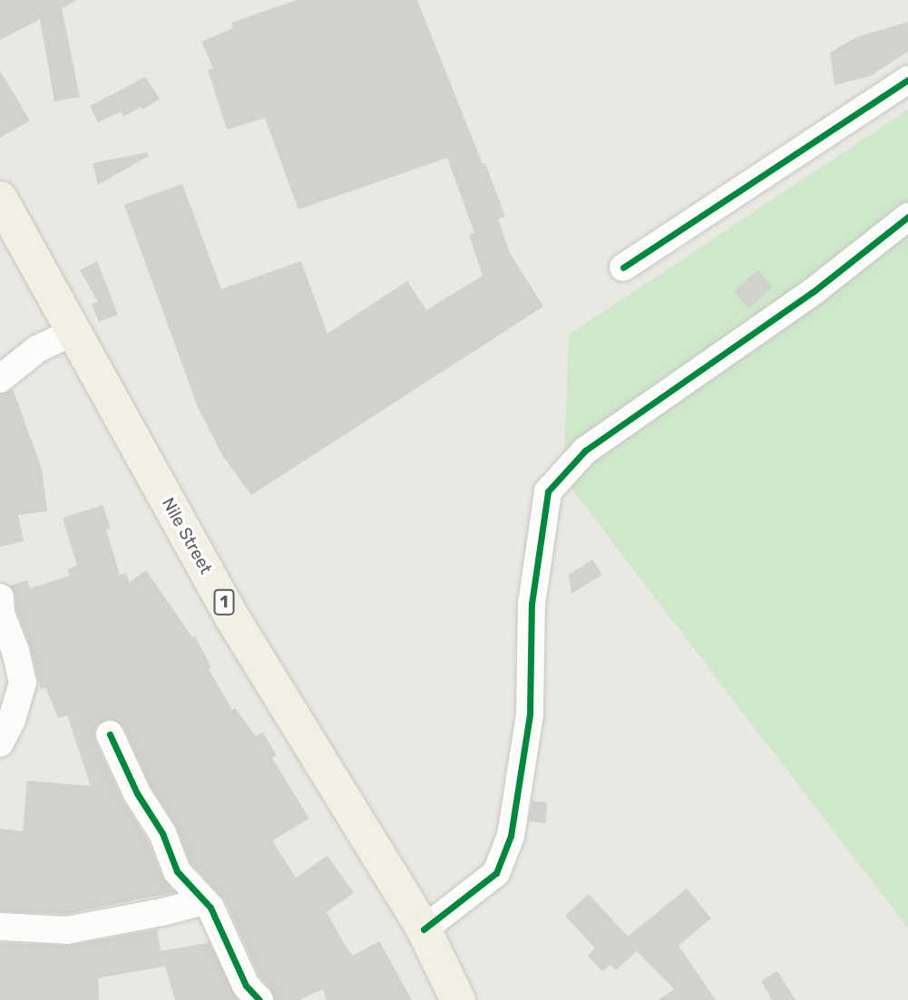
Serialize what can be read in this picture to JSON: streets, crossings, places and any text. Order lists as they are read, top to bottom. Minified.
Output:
{"streets":{"main road":["Nile Street","1"]}}
